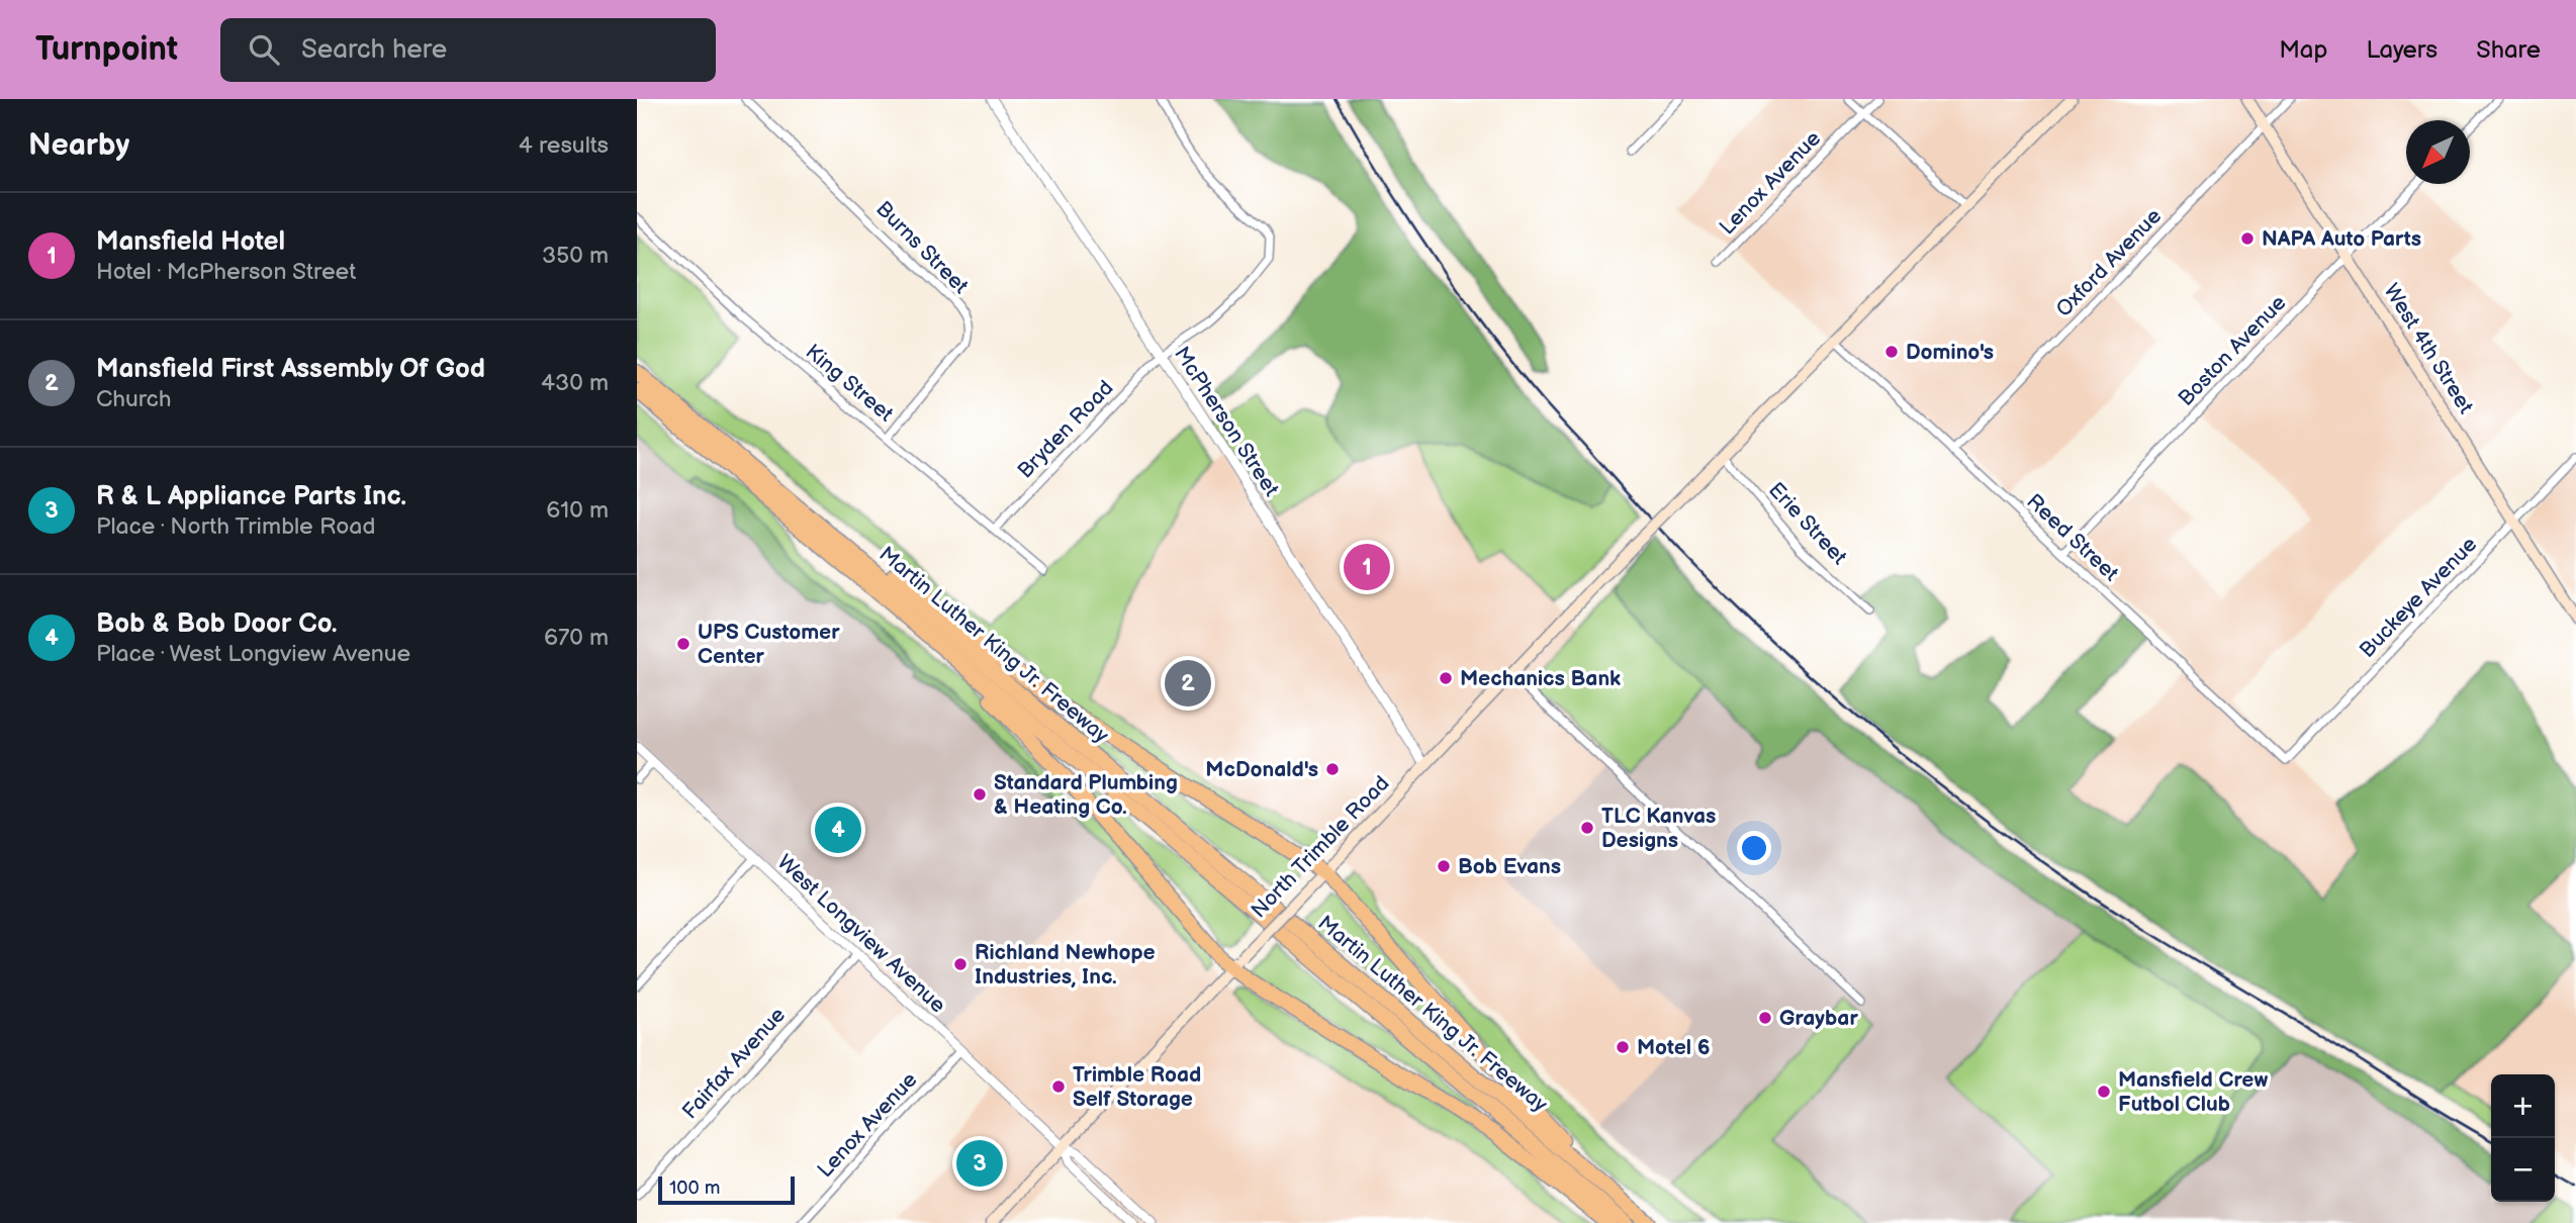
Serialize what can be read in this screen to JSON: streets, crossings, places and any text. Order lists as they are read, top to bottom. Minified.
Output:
{"streets":{"highway":["Martin Luther King Jr. Freeway"],"main road":["West 4th Street","North Trimble Road"],"street":["Lenox Avenue","Burns Street","Oxford Avenue","Boston Avenue","King Street","McPherson Street","Bryden Road","Erie Street","Reed Street","Buckeye Avenue","West Longview Avenue","Fairfax Avenue"]},"crossings":[["Lenox Avenue","West Longview Avenue"],["Burns Street","King Street"],["Oxford Avenue","West 4th Street"],["Oxford Avenue","Reed Street"],["West 4th Street","Boston Avenue"],["West 4th Street","Buckeye Avenue"],["Boston Avenue","Reed Street"],["King Street","Bryden Road"],["McPherson Street","Bryden Road"],["McPherson Street","North Trimble Road"],["Erie Street","North Trimble Road"],["Reed Street","Buckeye Avenue"],["Reed Street","North Trimble Road"],["North Trimble Road","West Longview Avenue"],["West Longview Avenue","Fairfax Avenue"]],"places":["NAPA Auto Parts","Domino's","UPS Customer Center","Mechanics Bank","McDonald's","Standard Plumbing & Heating Co.","TLC Kanvas Designs","Bob Evans","Richland Newhope Industries, Inc.","Graybar","Motel 6","Trimble Road Self Storage","Mansfield Crew Futbol Club"],"scale_bar":"100 m","north":"bottom left","page":{"header":"Turnpoint","search":"Search here","nav":["Map","Layers","Share"],"heading":["Nearby","4 results"],"list":[{"mark":"1","name":"Mansfield Hotel","note":"Hotel · McPherson Street","value":"350 m"},{"mark":"2","name":"Mansfield First Assembly Of God","note":"Church","value":"430 m"},{"mark":"3","name":"R & L Appliance Parts Inc.","note":"Place · North Trimble Road","value":"610 m"},{"mark":"4","name":"Bob & Bob Door Co.","note":"Place · West Longview Avenue","value":"670 m"}],"pins":["1","2","4","3"],"map_buttons":["+","−"],"scale":"100 m"}}
